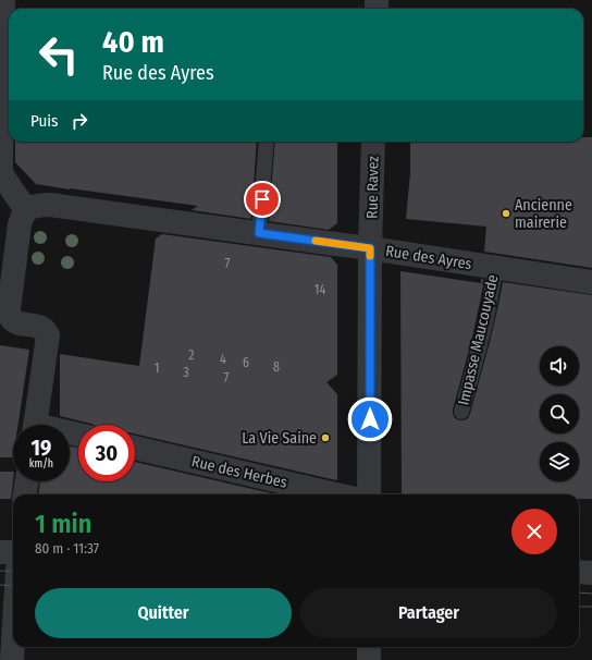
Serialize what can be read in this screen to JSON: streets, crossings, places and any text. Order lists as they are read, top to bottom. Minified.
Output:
{"streets":{"street":["Rue Ravez","Rue des Ayres","Rue des Herbes"],"lane":["Impasse Maucouyade"]},"crossings":[["Rue Ravez","Rue des Ayres"],["Rue des Ayres","Impasse Maucouyade"]],"places":["Ancienne mairerie","La Vie Saine"],"house_numbers":["7","14","2","4","6","8","1","3","7"],"page":{"turn":["40 m","Rue des Ayres"],"then":"Puis","speed":"19 km/h","limit":"30","heading":["1 min","80 m · 11:37"],"buttons":["Quitter","Partager"]}}
